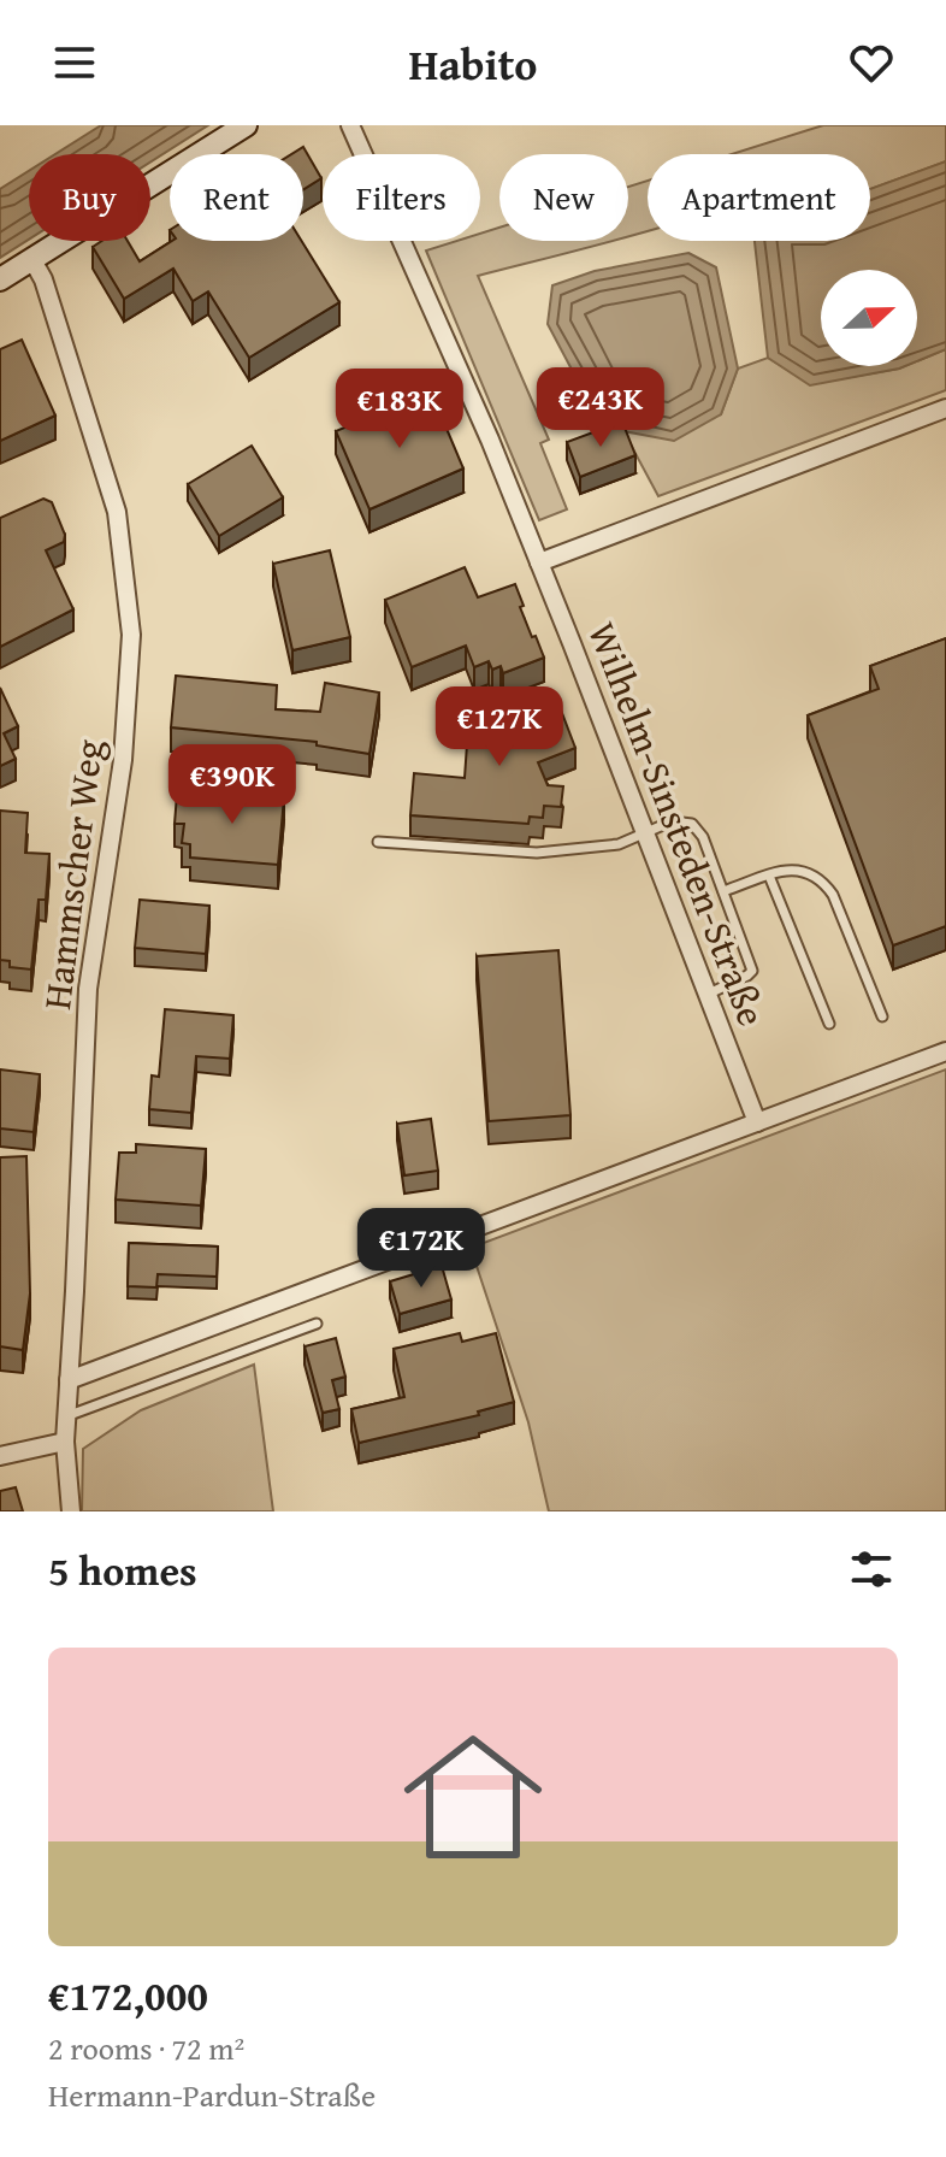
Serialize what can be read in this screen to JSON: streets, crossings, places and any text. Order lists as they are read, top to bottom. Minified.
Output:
{"streets":{"street":["Wilhelm-Sinsteden-Straße","Hammscher Weg"]},"north":"right","page":{"header":"Habito","chip":["Buy","Rent","Filters","New","Apartment"],"price":["€243K","€183K","€127K","€390K","€172K"],"heading":"5 homes","list":[{"name":"€172,000","note":"2 rooms · 72 m² · Hermann-Pardun-Straße"}]}}
